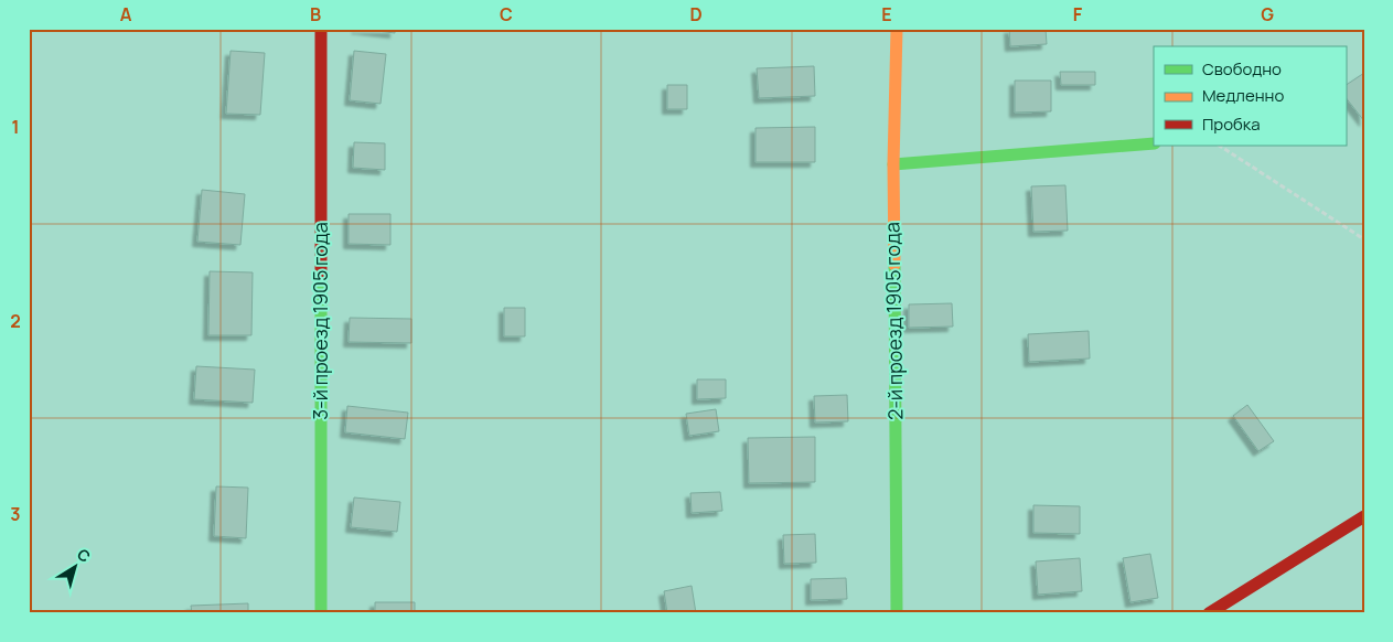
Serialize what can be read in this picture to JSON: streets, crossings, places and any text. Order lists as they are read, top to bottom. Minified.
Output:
{"streets":{"street":["3-й проезд 1905 года","2-й проезд 1905 года"]},"legend":["Свободно","Медленно","Пробка"],"north":"top right","grid":{"columns":["A","B","C","D","E","F","G"],"rows":["1","2","3"]}}
